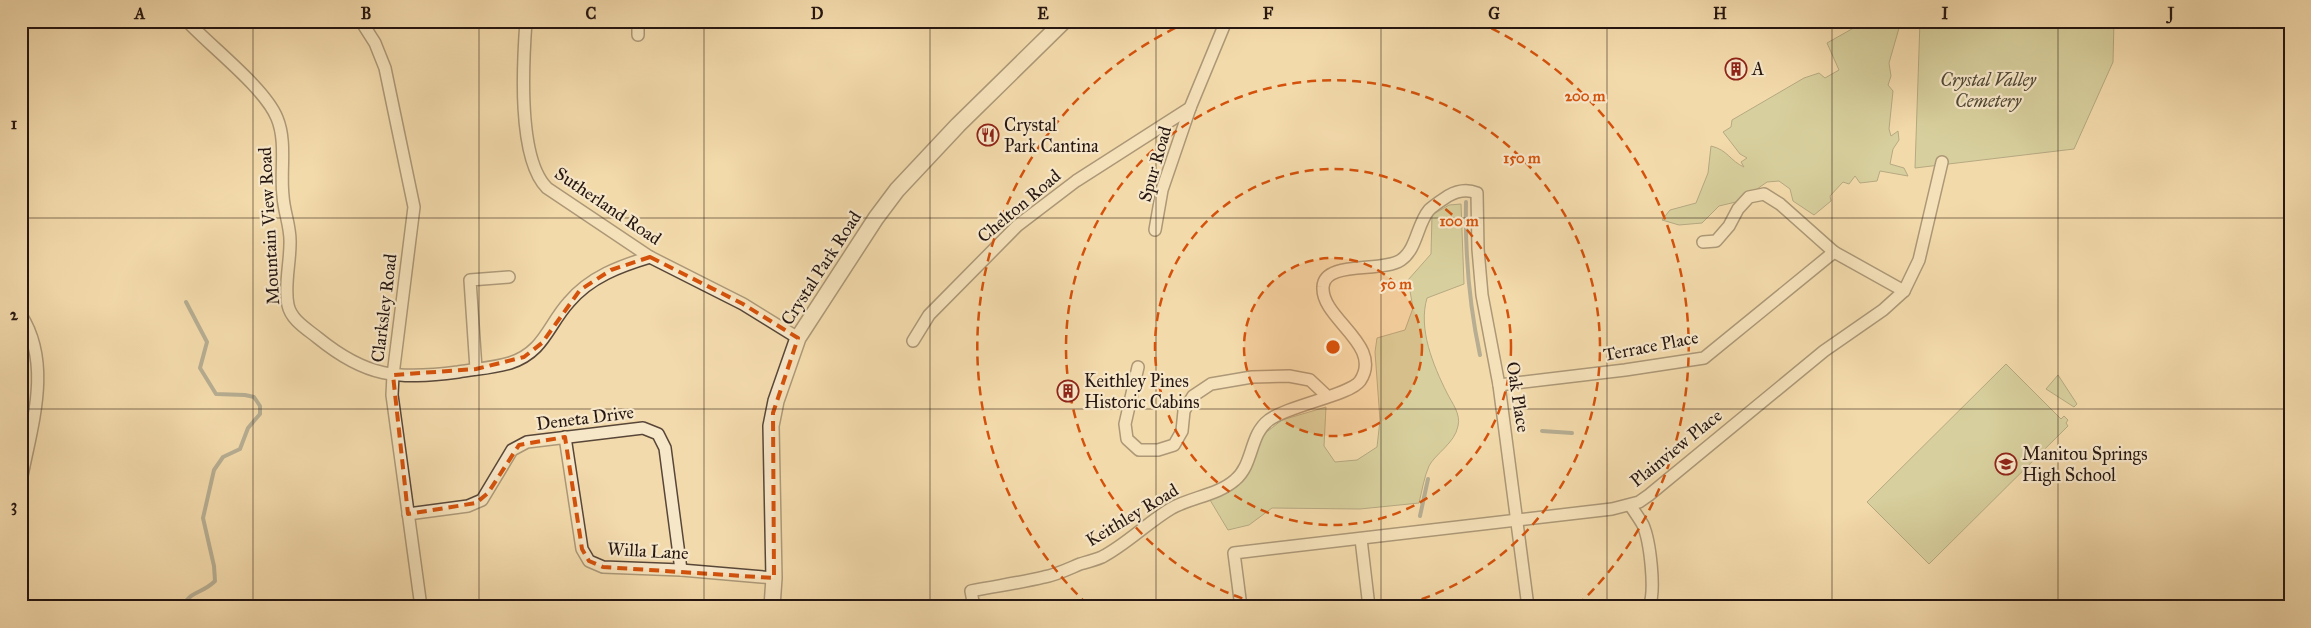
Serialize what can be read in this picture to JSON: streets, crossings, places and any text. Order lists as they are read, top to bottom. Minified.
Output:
{"streets":{"street":["Spur Road","Sutherland Road","Chelton Road","Mountain View Road","Crystal Park Road","Clarksley Road","Terrace Place","Oak Place","Deneta Drive","Plainview Place","Keithley Road","Willa Lane"]},"crossings":[["Spur Road","Chelton Road"],["Sutherland Road","Mountain View Road"],["Sutherland Road","Crystal Park Road"],["Mountain View Road","Clarksley Road"],["Crystal Park Road","Willa Lane"],["Clarksley Road","Deneta Drive"],["Terrace Place","Oak Place"],["Oak Place","Plainview Place"],["Oak Place","Keithley Road"],["Deneta Drive","Willa Lane"]],"parks":["Crystal Valley Cemetery"],"places":{"building":["A","Keithley Pines Historic Cabins"],"restaurant":["Crystal Park Cantina"],"school or university":["Manitou Springs High School"]},"grid":{"columns":["A","B","C","D","E","F","G","H","I","J"],"rows":["1","2","3"]},"rings":["200 m","150 m","100 m","50 m"]}
